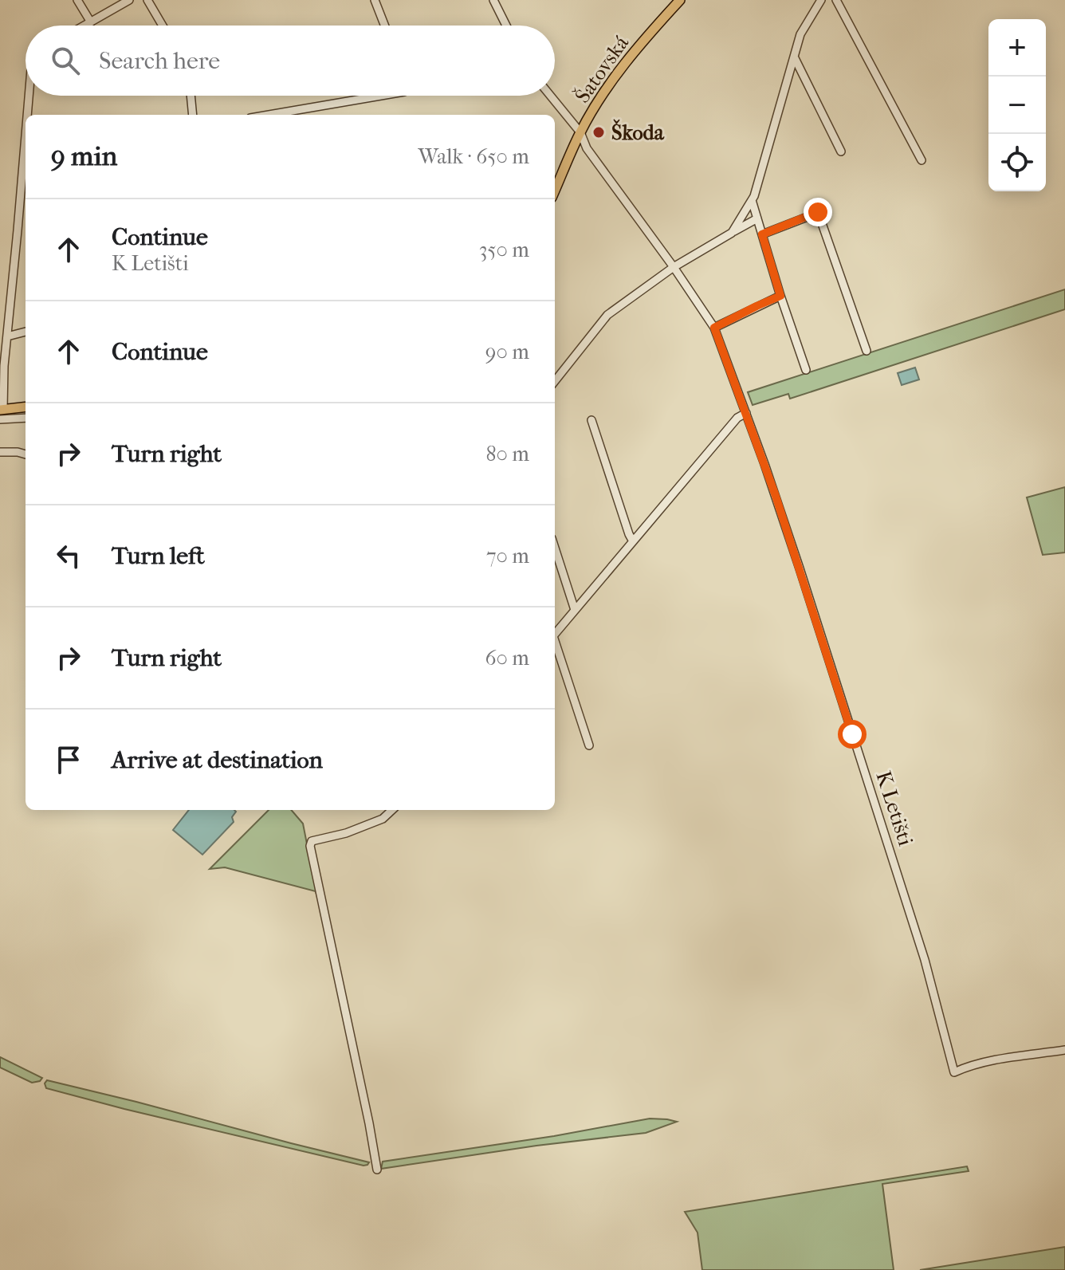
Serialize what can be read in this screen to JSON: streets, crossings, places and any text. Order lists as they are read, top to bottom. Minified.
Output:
{"streets":{"main road":["Šatovská"],"street":["K Letišti"]},"places":["Škoda"],"page":{"map_buttons":["+","−"],"search":"Search here","heading":["9 min","Walk · 650 m"],"list":[["Continue","K Letišti","350 m"],["Continue","90 m"],["Turn right","80 m"],["Turn left","70 m"],["Turn right","60 m"],"Arrive at destination"]}}
